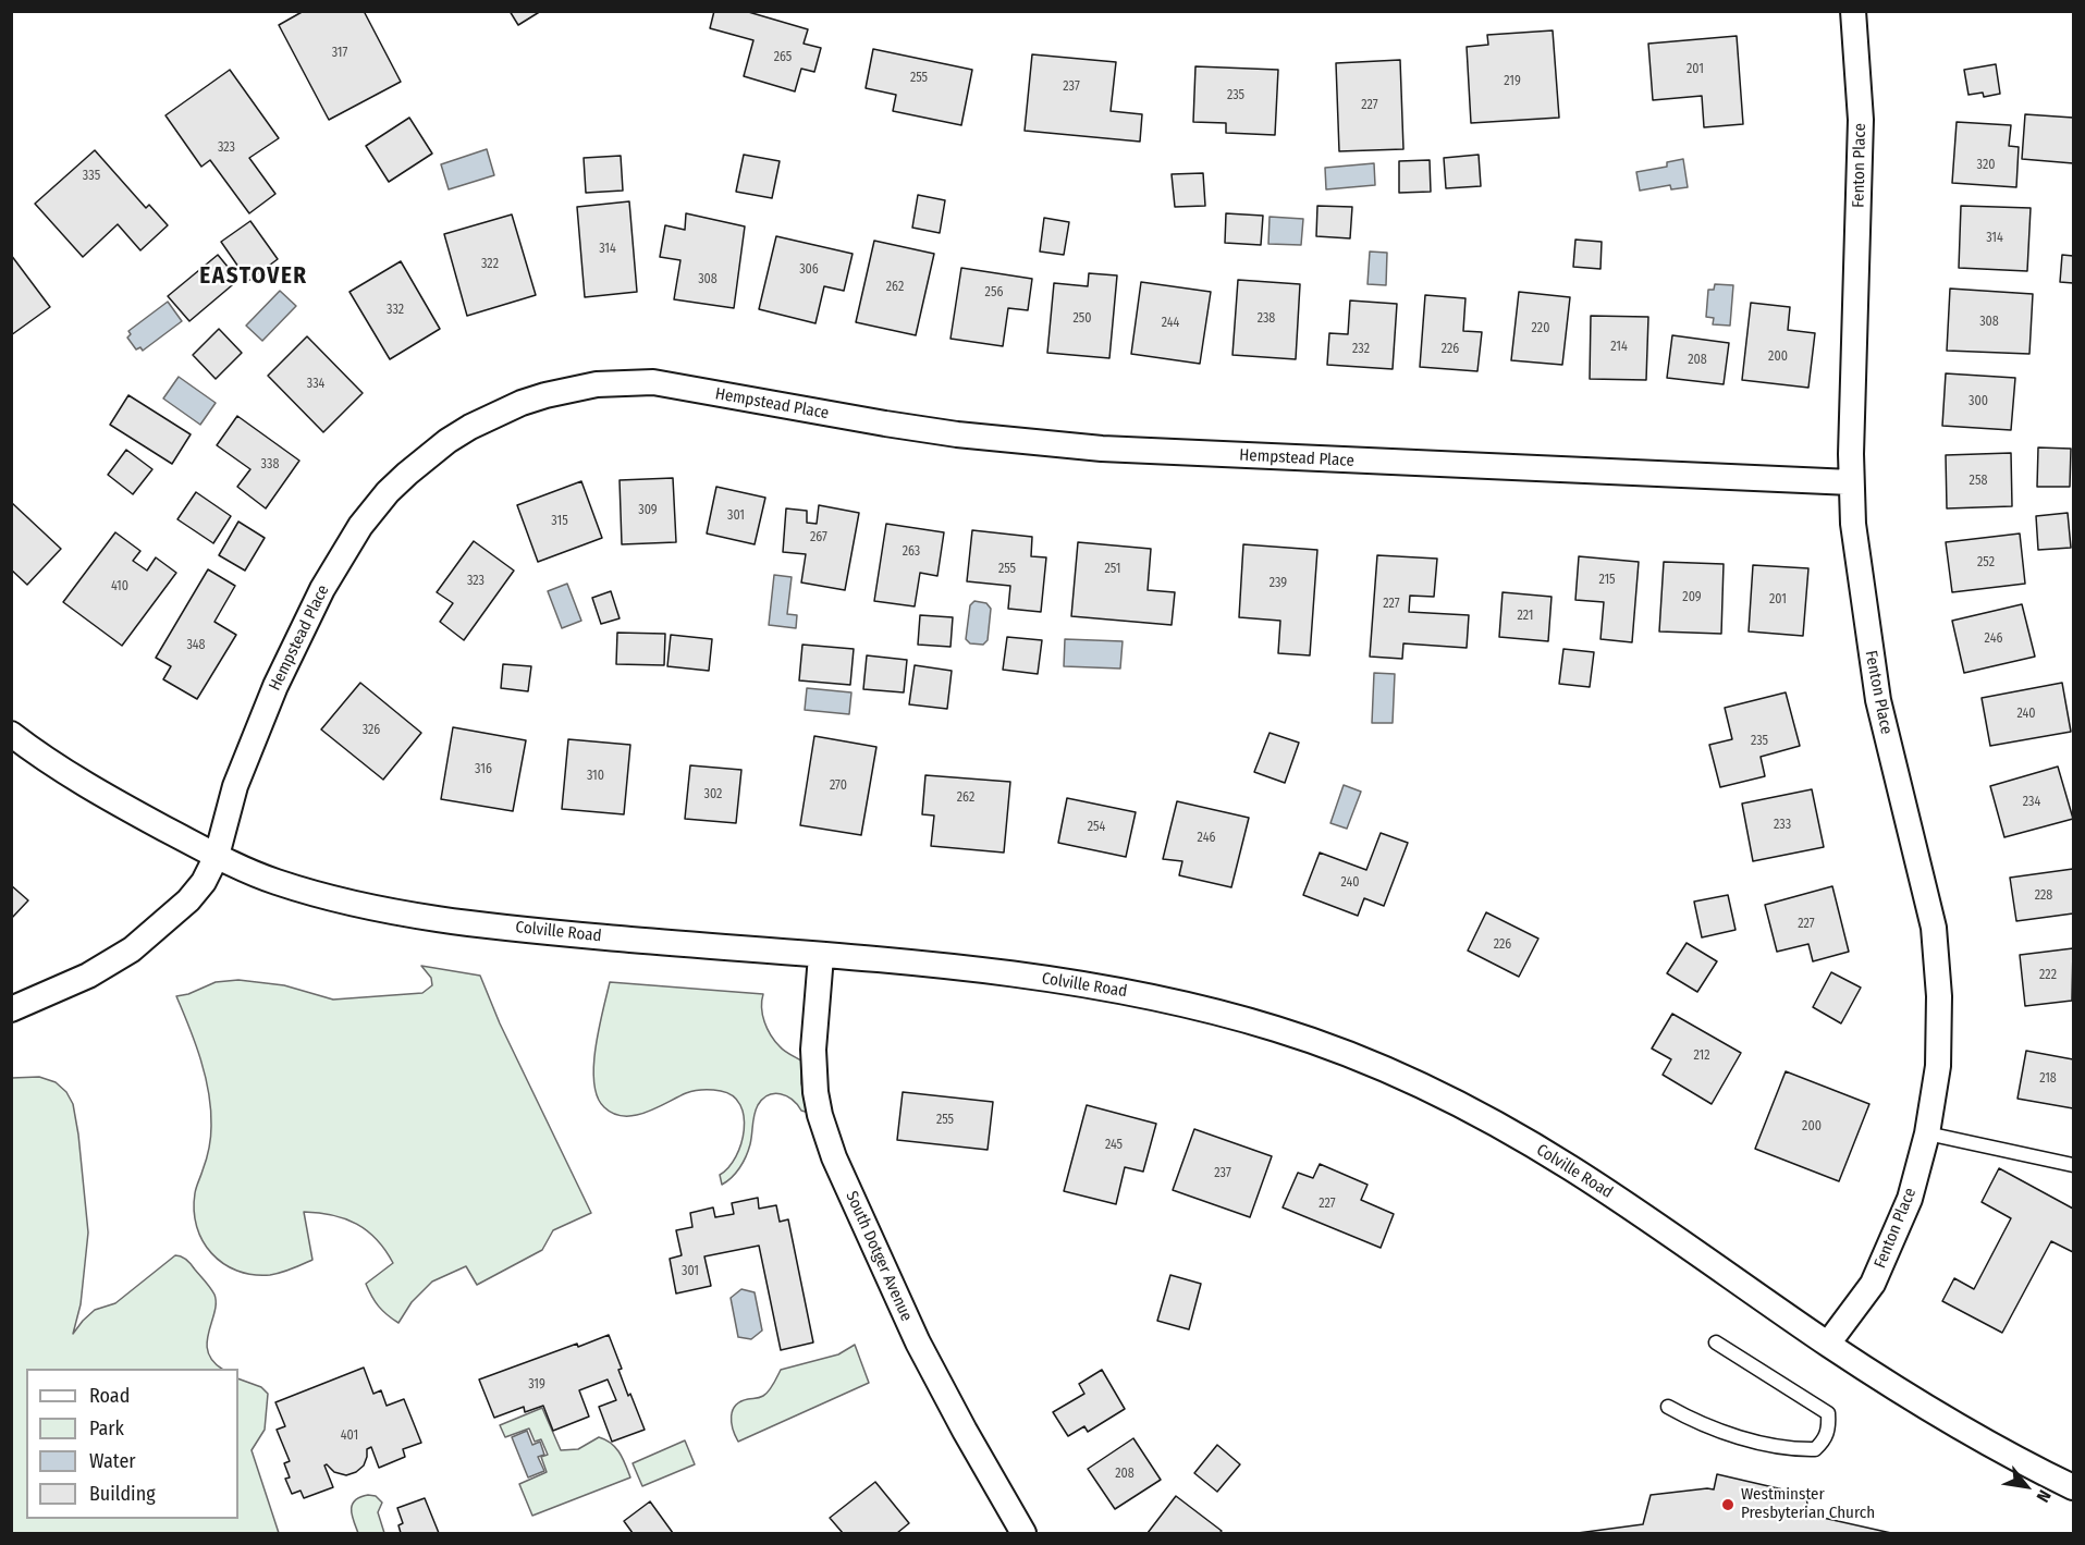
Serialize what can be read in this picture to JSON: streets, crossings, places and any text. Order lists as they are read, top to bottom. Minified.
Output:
{"streets":{"street":["Fenton Place","Hempstead Place","Colville Road","South Dotger Avenue"]},"crossings":[["Fenton Place","Hempstead Place"],["Fenton Place","Colville Road"],["Hempstead Place","Colville Road"],["Colville Road","South Dotger Avenue"]],"districts":["EASTOVER"],"places":["Westminster Presbyterian Church"],"house_numbers":["317","265","201","255","219","237","235","227","323","320","335","314","314","322","306","308","262","256","332","250","238","308","244","220","214","232","226","200","208","334","300","338","258","309","301","315","267","263","252","255","251","215","323","239","410","209","201","227","221","246","348","240","326","235","316","310","270","302","262","234","233","254","246","240","228","227","226","222","212","218","255","200","245","237","227","301","319","401","208"],"legend":["Road","Park","Water","Building"],"north":"bottom right"}
